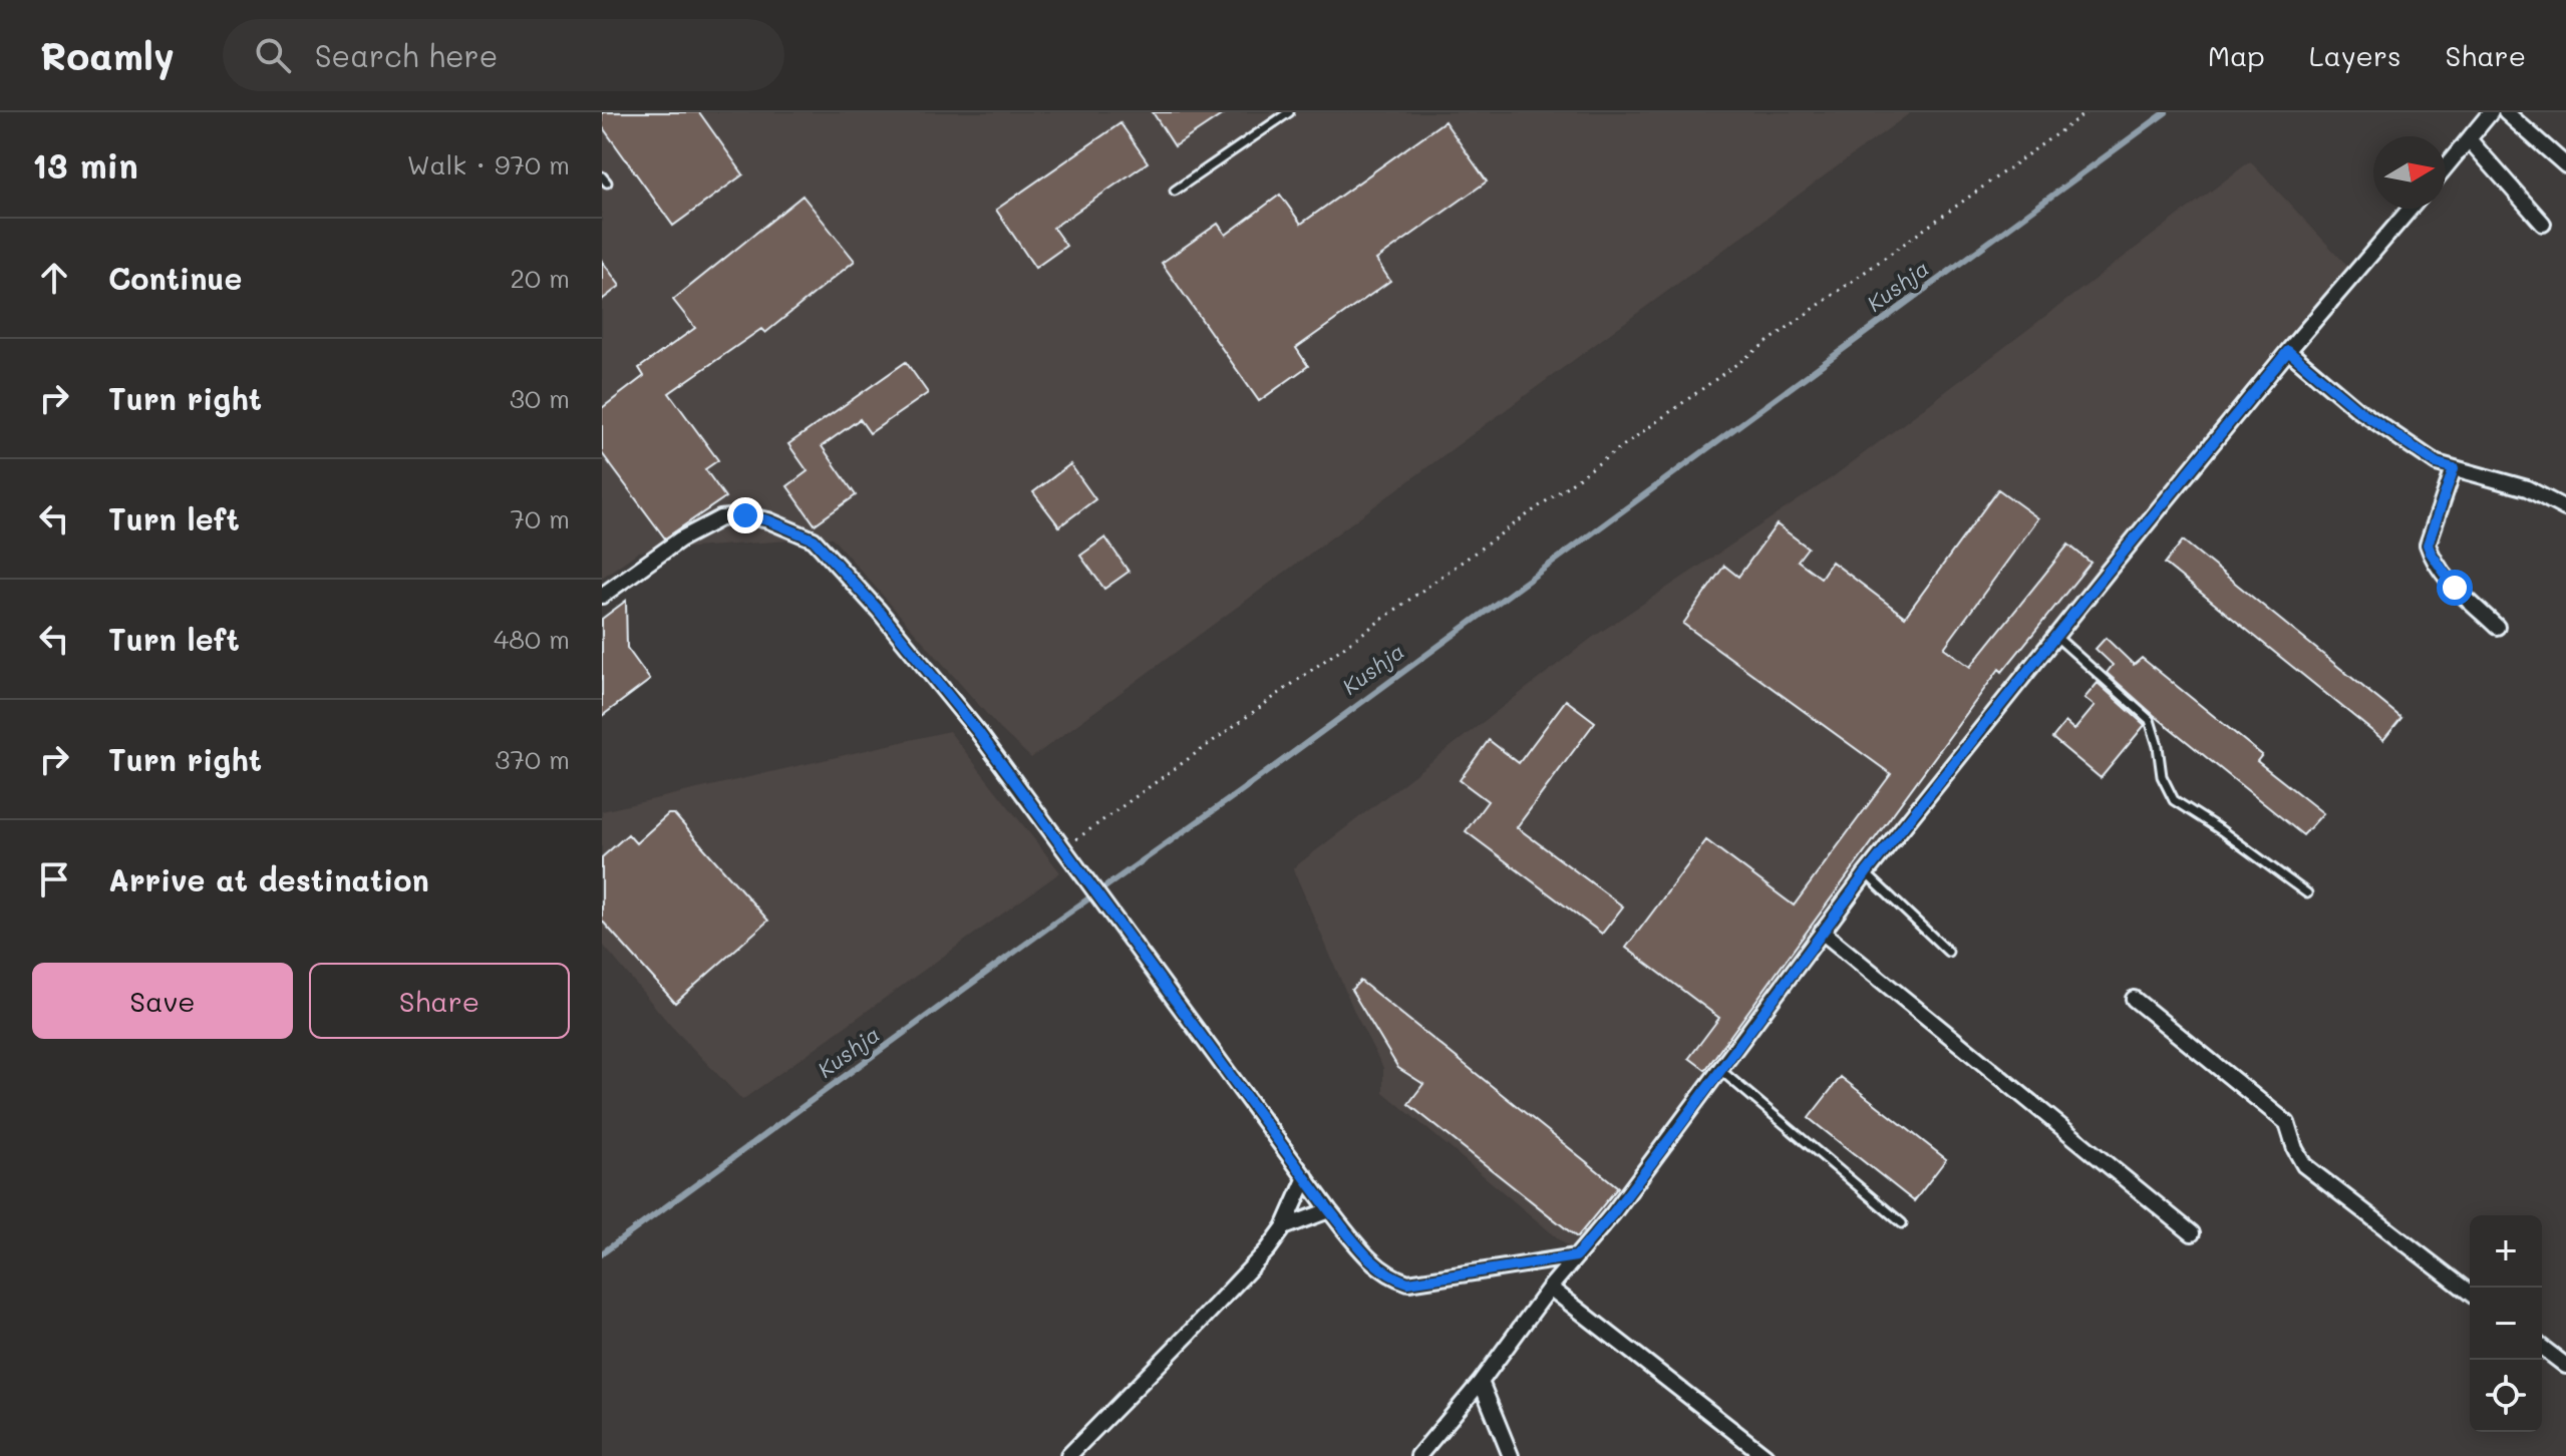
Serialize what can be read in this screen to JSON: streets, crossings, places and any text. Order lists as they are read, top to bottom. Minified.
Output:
{"water":["Kushja"],"north":"right","page":{"header":"Roamly","search":"Search here","nav":["Map","Layers","Share"],"heading":["13 min","Walk · 970 m"],"list":[["Continue","20 m"],["Turn right","30 m"],["Turn left","70 m"],["Turn left","480 m"],["Turn right","370 m"],"Arrive at destination"],"buttons":["Save","Share"],"map_buttons":["+","−"]}}
